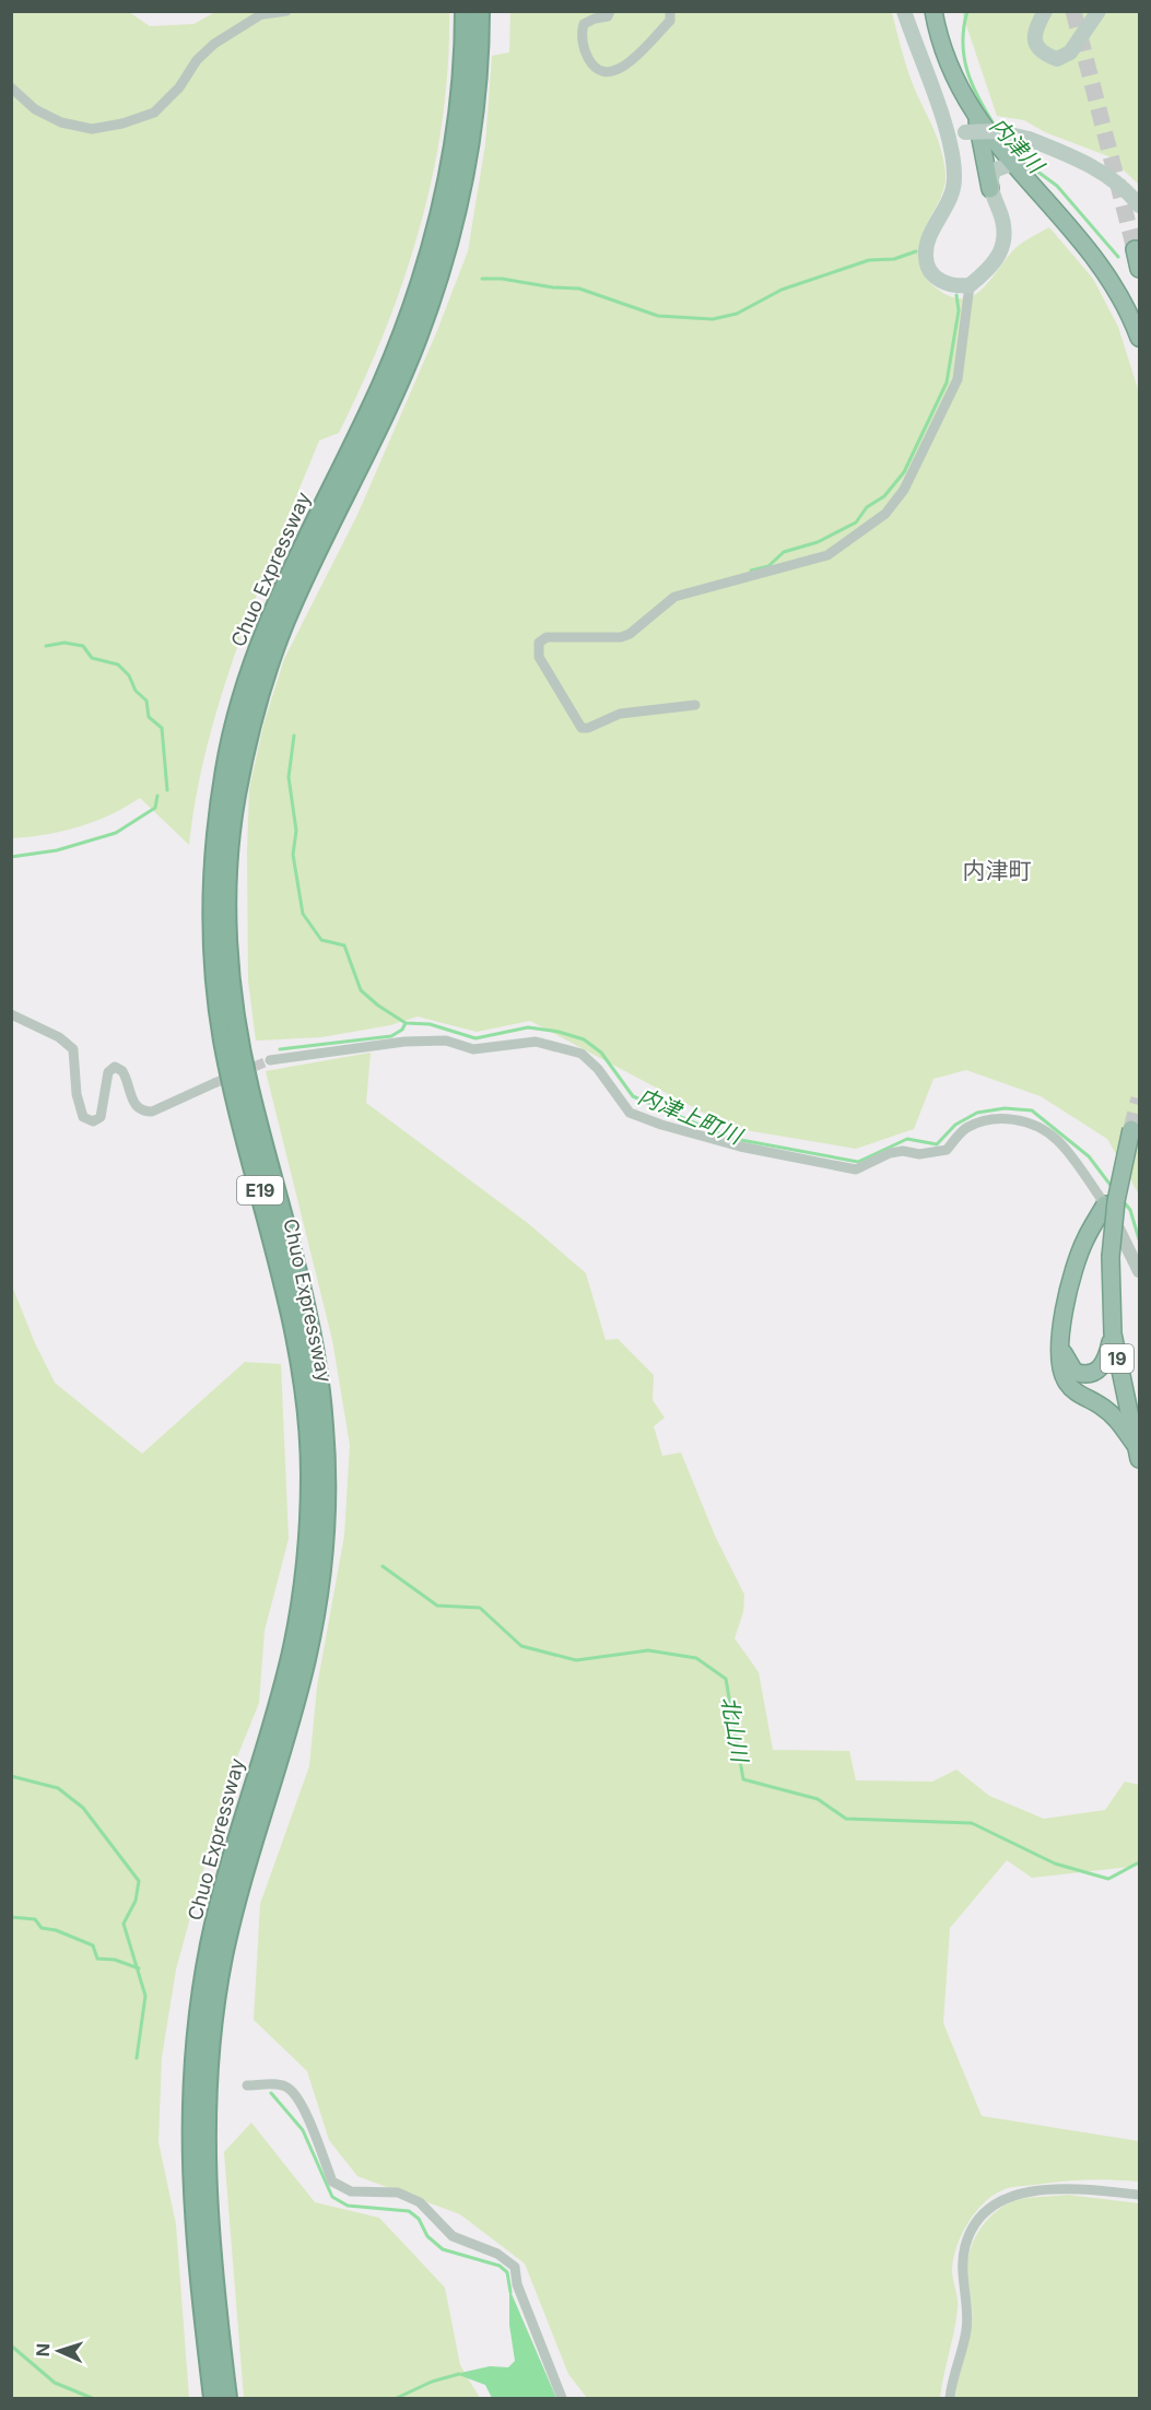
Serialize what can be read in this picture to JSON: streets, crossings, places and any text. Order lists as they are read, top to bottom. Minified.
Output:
{"streets":{"highway":["Chuo Expressway","E19","19"]},"districts":["内津町"],"water":["内津川","内津上町川","北山川"],"north":"left"}
